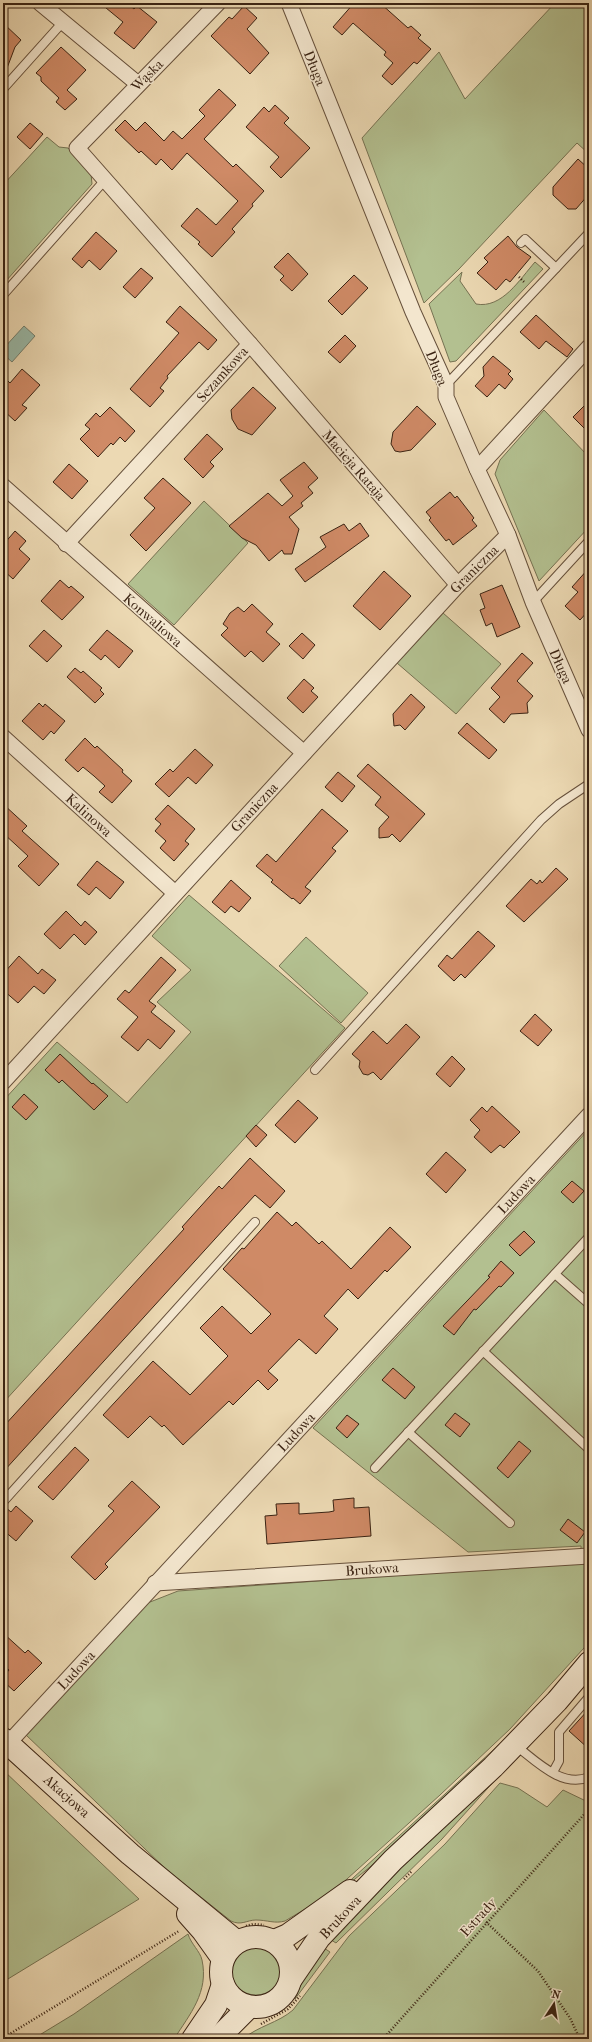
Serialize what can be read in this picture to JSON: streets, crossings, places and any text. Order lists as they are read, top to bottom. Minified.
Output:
{"streets":{"street":["Długa","Wąska","Sezamkowa","Macieja Rataja","Graniczna","Konwaliowa","Kalinowa","Ludowa","Brukowa","Akacjowa"],"path":["Estrady"]},"crossings":[["Długa","Graniczna"],["Wąska","Sezamkowa"],["Sezamkowa","Macieja Rataja"],["Sezamkowa","Konwaliowa"],["Macieja Rataja","Graniczna"],["Graniczna","Konwaliowa"],["Graniczna","Kalinowa"],["Ludowa","Brukowa"],["Ludowa","Akacjowa"],["Brukowa","Akacjowa"]],"north":"top"}
